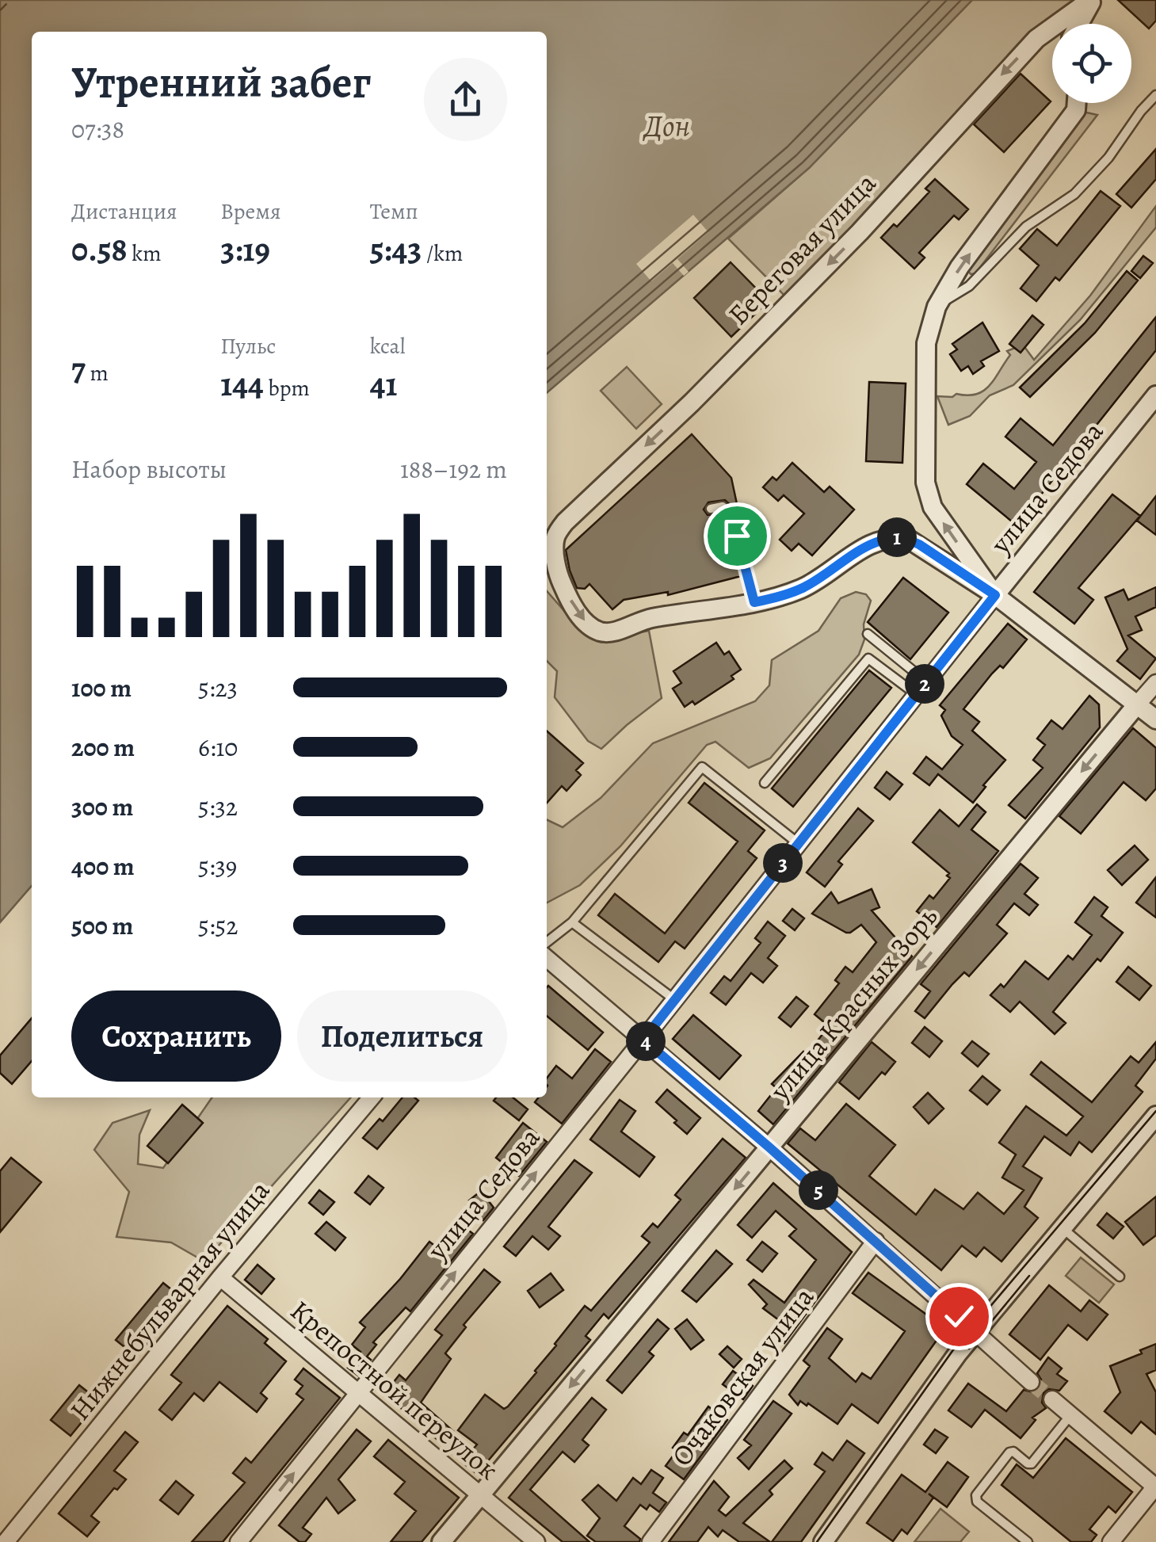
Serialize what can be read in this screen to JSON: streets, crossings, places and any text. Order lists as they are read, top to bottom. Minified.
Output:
{"streets":{"street":["Береговая улица","улица Седова","улица Красных Зорь","Нижнебульварная улица","Очаковская улица","Крепостной переулок"]},"crossings":[["улица Седова","Крепостной переулок"],["улица Красных Зорь","Крепостной переулок"],["Нижнебульварная улица","Крепостной переулок"]],"one_way":["улица Седова","улица Красных Зорь"],"water":["Дон"],"page":{"heading":["Утренний забег","07:38"],"stats":[["Дистанция","0.58 km"],["Время","3:19"],["Темп","5:43 /km"],["7 m"],["Пульс","144 bpm"],["kcal","41"]],"chart":["Набор высоты","188–192 m"],"pins":["1","2","3","4","5"],"list":[{"name":"100 m","note":"5:23"},{"name":"200 m","note":"6:10"},{"name":"300 m","note":"5:32"},{"name":"400 m","note":"5:39"},{"name":"500 m","note":"5:52"}],"buttons":["Сохранить","Поделиться"]}}
